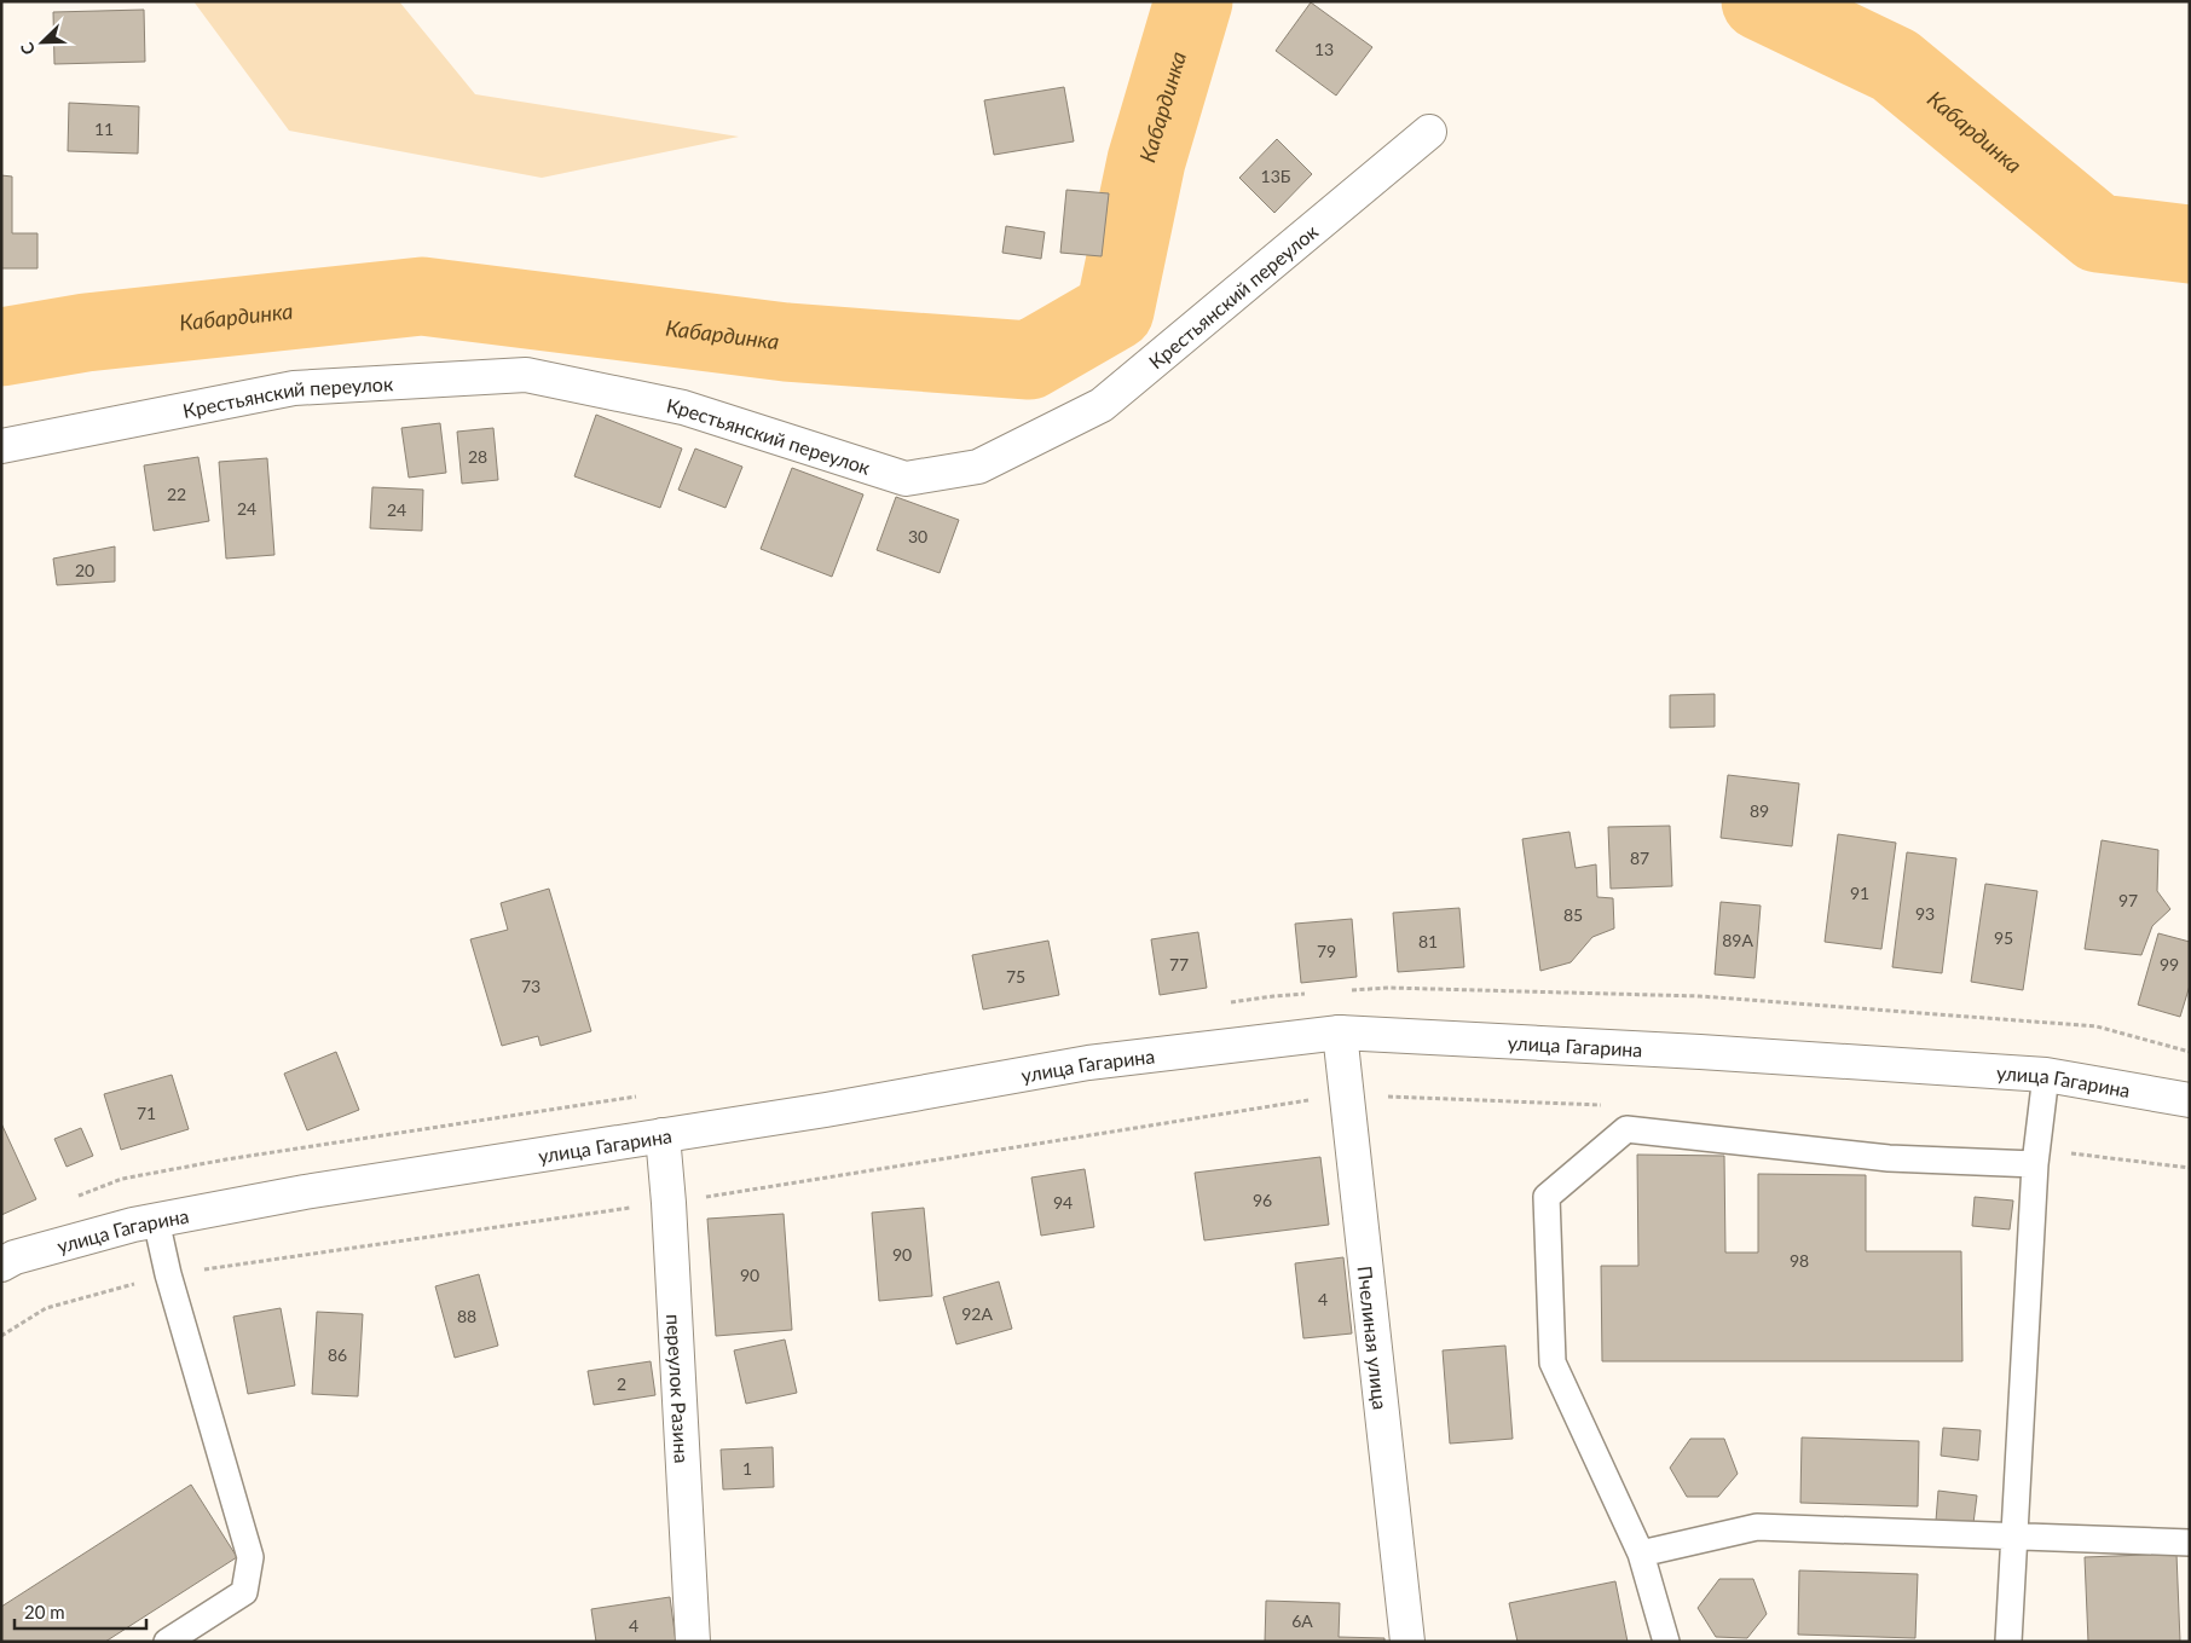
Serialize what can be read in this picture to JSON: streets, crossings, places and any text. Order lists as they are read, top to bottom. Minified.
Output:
{"streets":{"street":["Крестьянский переулок","улица Гагарина","Пчелиная улица","переулок Разина"]},"crossings":[["улица Гагарина","Пчелиная улица"],["улица Гагарина","переулок Разина"]],"water":["Кабардинка"],"house_numbers":["13","11","13Б","28","22","24","24","30","20","89","87","91","97","93","85","95","89А","81","79","77","99","75","73","71","96","94","90","98","90","4","92А","88","86","2","1","6А","4"],"scale_bar":"20 m","north":"bottom left"}
